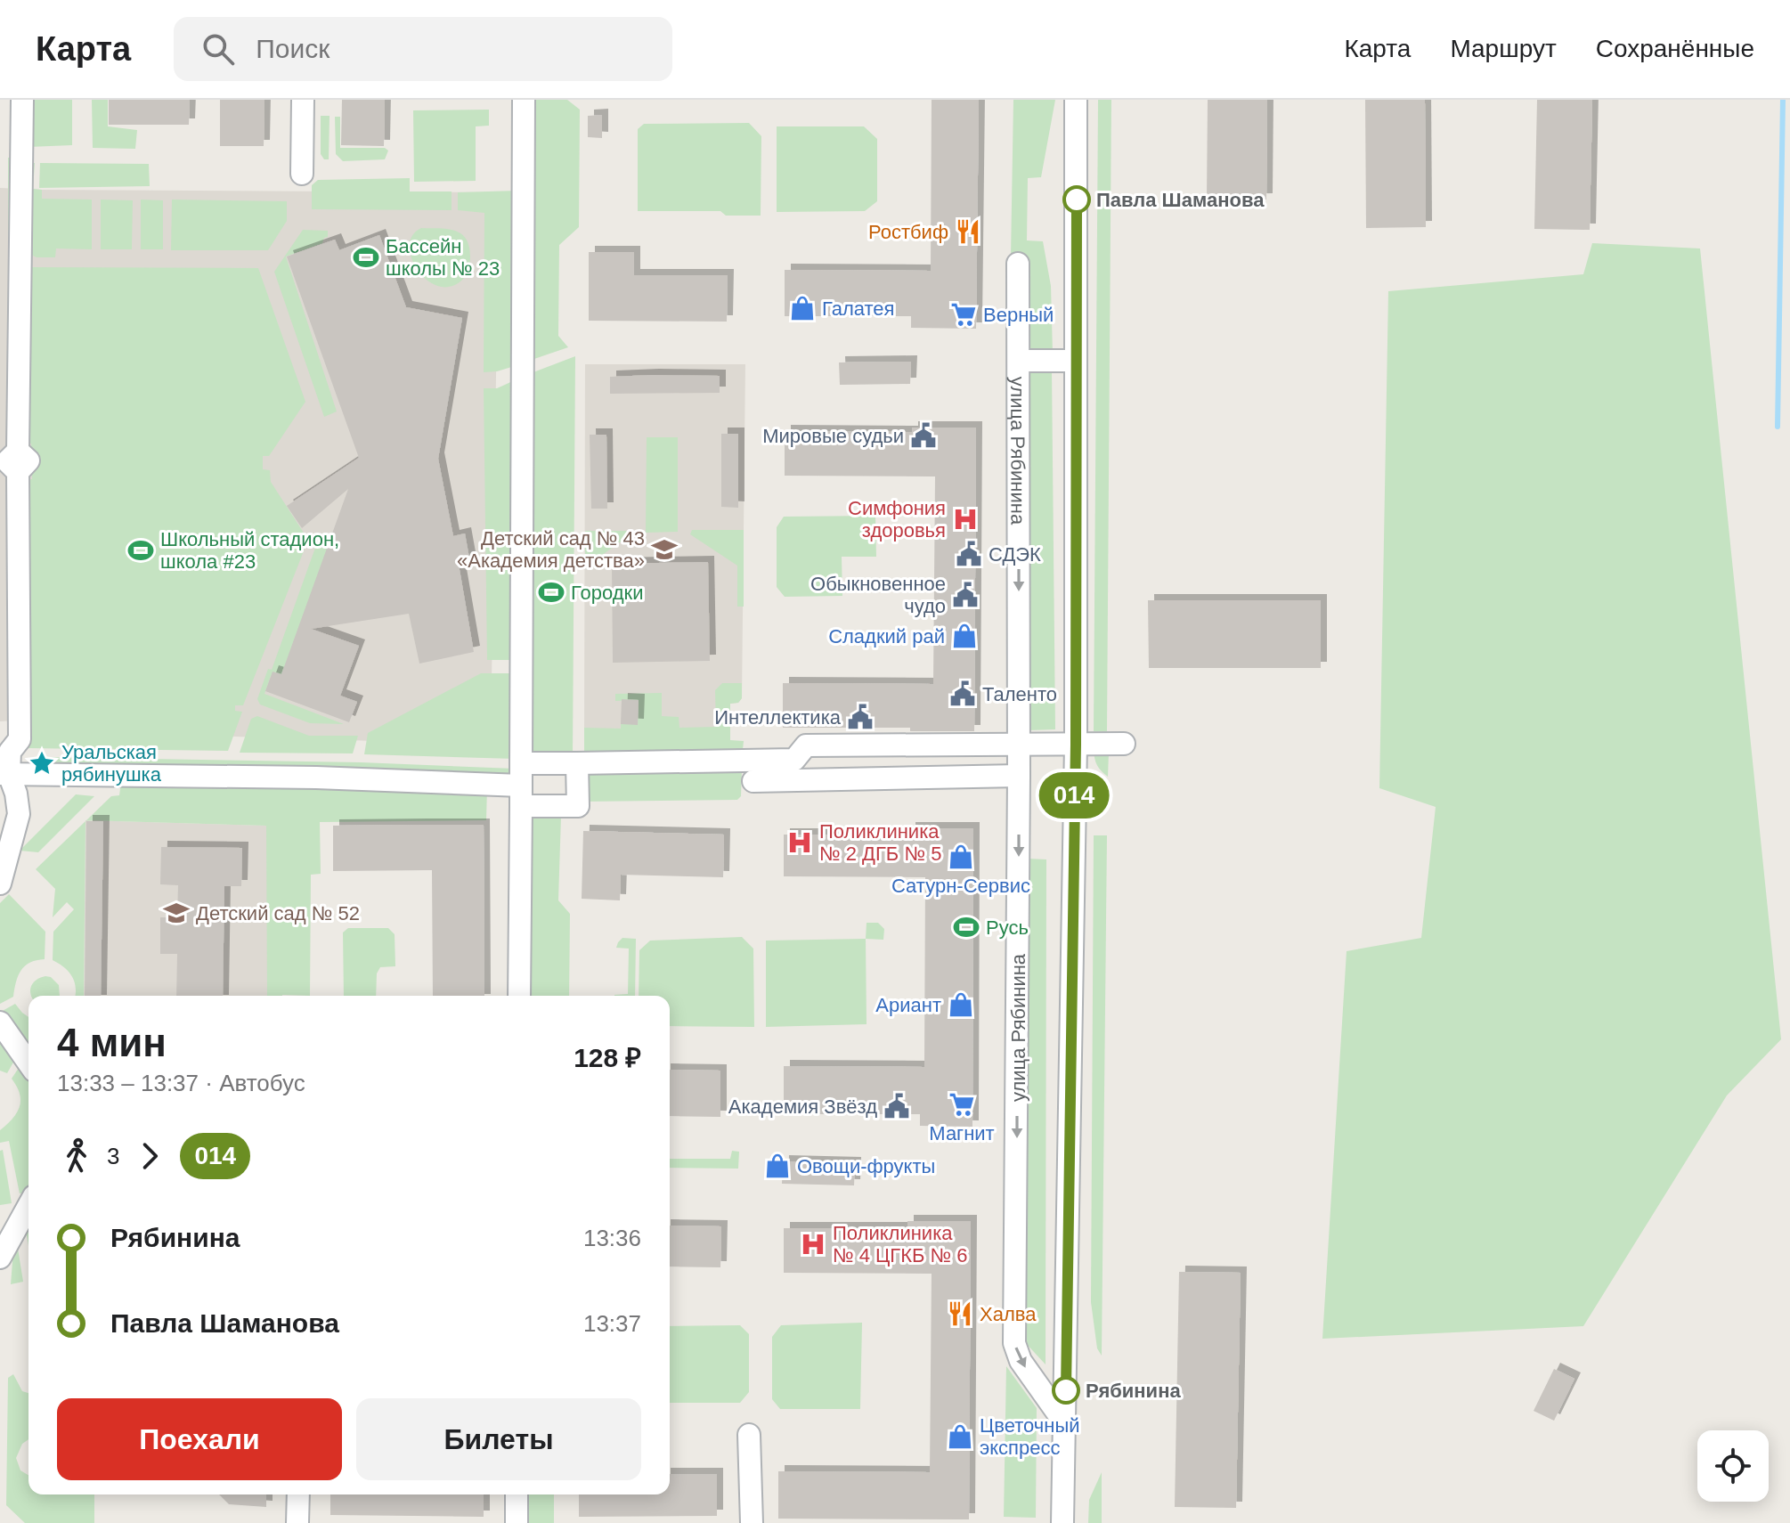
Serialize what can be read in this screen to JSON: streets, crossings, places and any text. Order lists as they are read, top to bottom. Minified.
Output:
{"streets":{"street":["улица Рябинина"]},"places":{"other":["Павла Шаманова","Рябинина"],"restaurant":["Ростбиф","Халва"],"sports":["Бассейн школы № 23","Школьный стадион, школа #23","Городки","Русь"],"shop":["Галатея","Сладкий рай","Сатурн-Сервис","Ариант","Овощи-фрукты","Цветочный экспресс"],"supermarket":["Верный","Магнит"],"public building":["Мировые судьи","СДЭК","Обыкновенное чудо","Таленто","Интеллектика","Академия Звёзд"],"hospital":["Симфония здоровья","Поликлиника № 2 ДГБ № 5","Поликлиника № 4 ЦГКБ № 6"],"school or university":["Детский сад № 43 «Академия детства»","Детский сад № 52"],"place":["Уральская рябинушка"]},"lines":["bus line 014"],"page":{"header":"Карта","search":"Поиск","nav":["Карта","Маршрут","Сохранённые"],"on_map":"014","heading":["4 мин","13:33 – 13:37 · Автобус","128 ₽"],"legs":["3","014"],"list":[{"name":"Рябинина","value":"13:36"},{"name":"Павла Шаманова","value":"13:37"}],"buttons":["Поехали","Билеты"]}}
